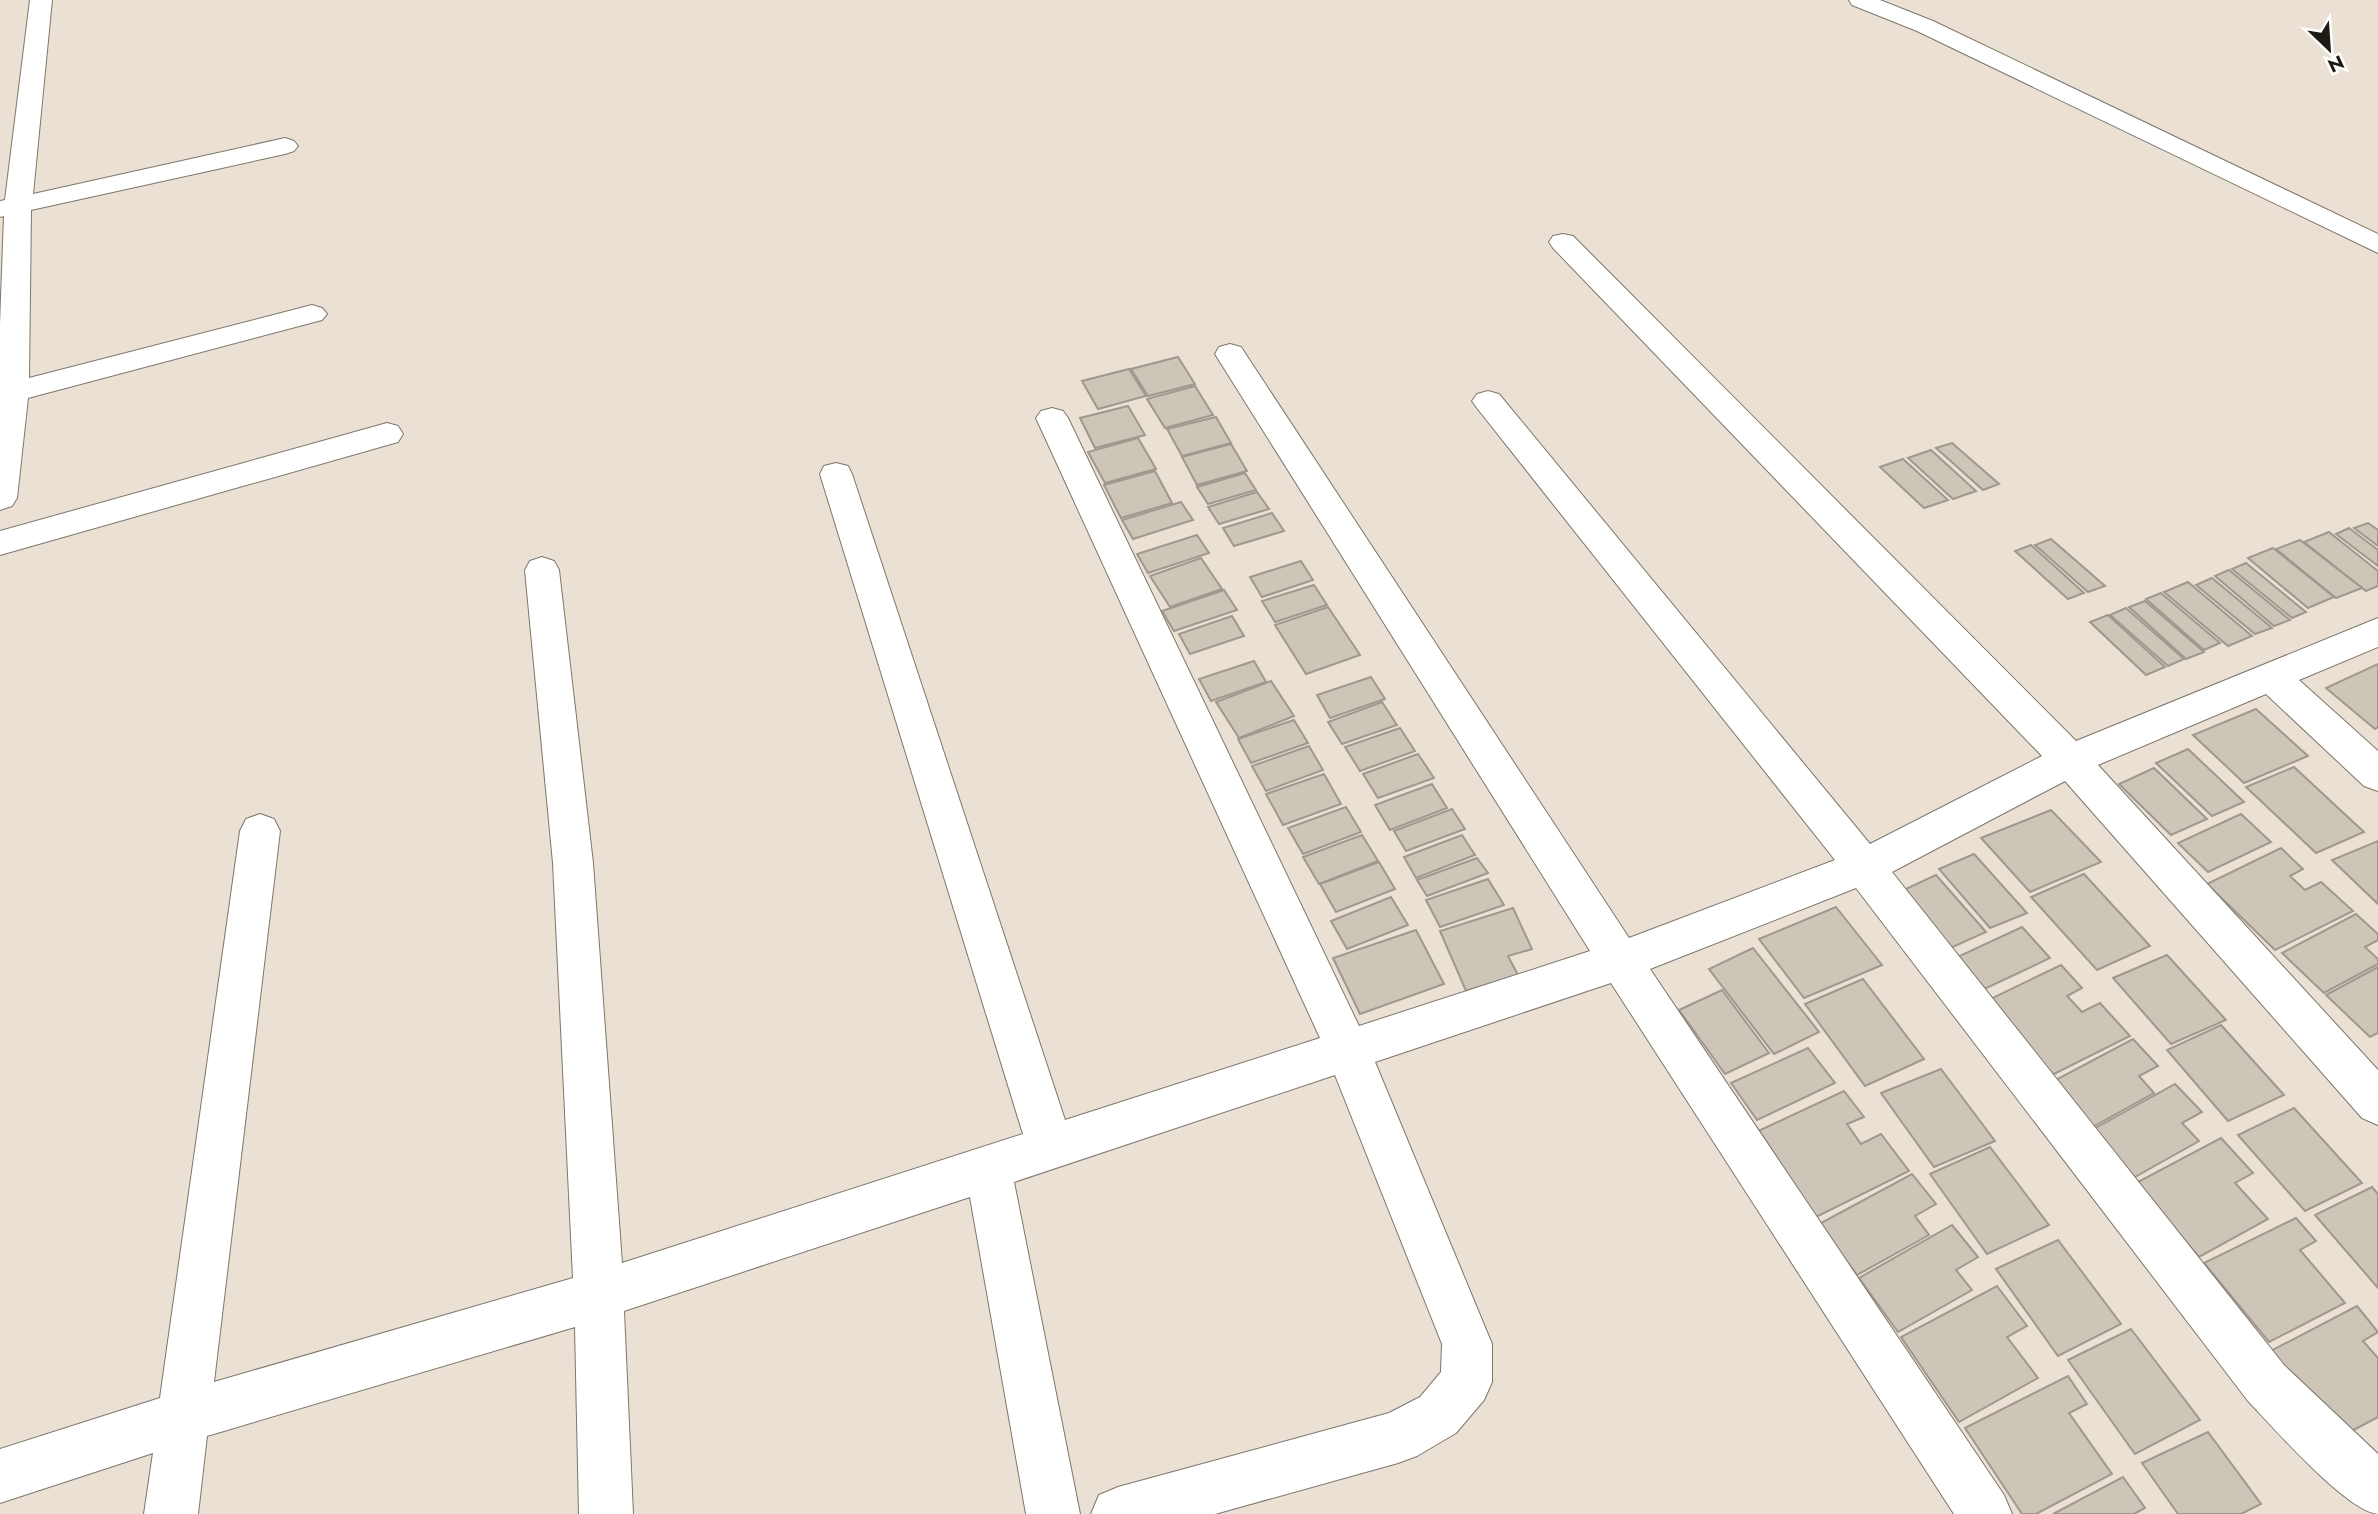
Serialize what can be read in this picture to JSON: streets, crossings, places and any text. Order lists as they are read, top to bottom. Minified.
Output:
{"north":"bottom right"}
